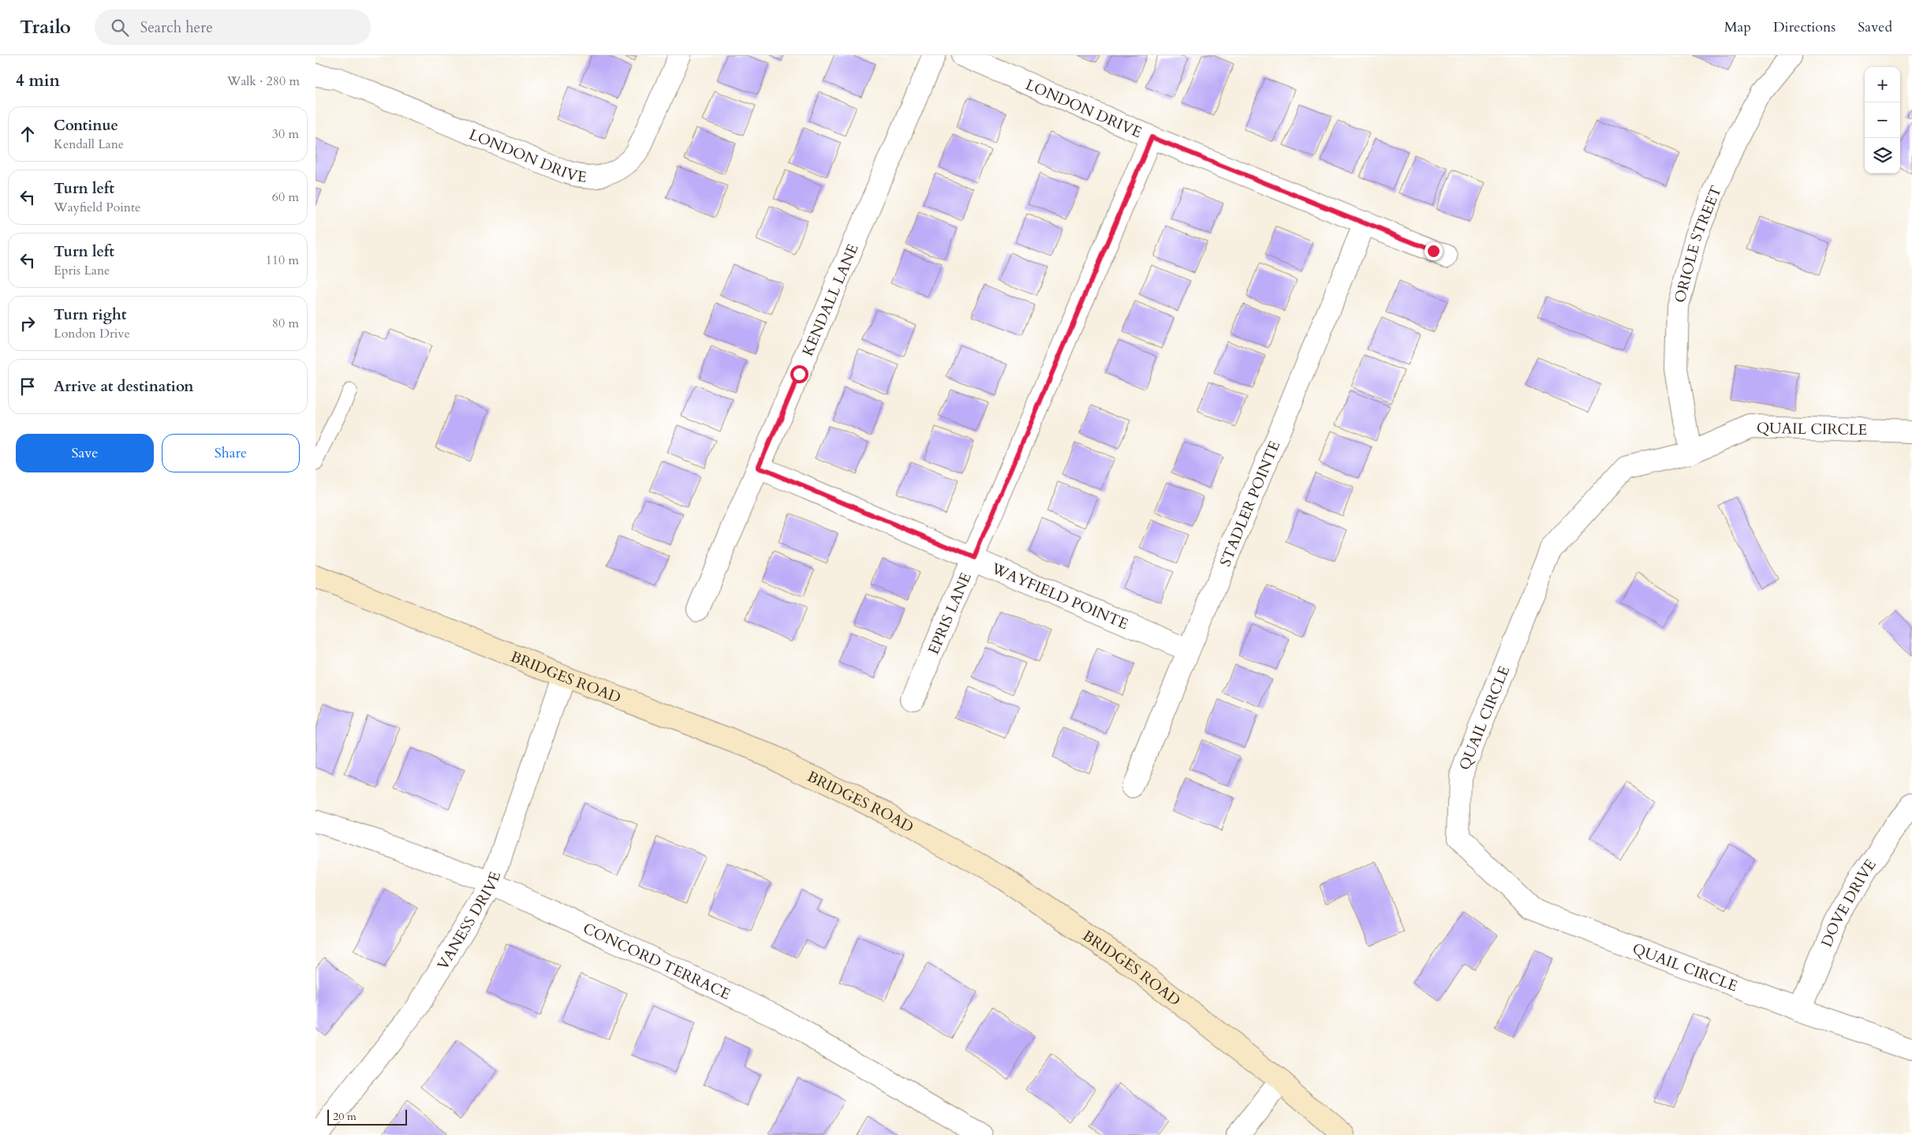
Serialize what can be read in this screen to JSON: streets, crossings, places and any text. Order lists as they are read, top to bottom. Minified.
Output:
{"streets":{"street":["LONDON DRIVE","ORIOLE STREET","KENDALL LANE","QUAIL CIRCLE","STADLER POINTE","WAYFIELD POINTE","EPRIS LANE","BRIDGES ROAD","DOVE DRIVE","VANESS DRIVE","CONCORD TERRACE"]},"crossings":[["LONDON DRIVE","STADLER POINTE"],["LONDON DRIVE","EPRIS LANE"],["ORIOLE STREET","QUAIL CIRCLE"],["KENDALL LANE","WAYFIELD POINTE"],["QUAIL CIRCLE","DOVE DRIVE"],["STADLER POINTE","WAYFIELD POINTE"],["WAYFIELD POINTE","EPRIS LANE"],["BRIDGES ROAD","VANESS DRIVE"],["VANESS DRIVE","CONCORD TERRACE"]],"scale_bar":"20 m","page":{"header":"Trailo","search":"Search here","nav":["Map","Directions","Saved"],"heading":["4 min","Walk · 280 m"],"map_buttons":["+","−"],"list":[["Continue","Kendall Lane","30 m"],["Turn left","Wayfield Pointe","60 m"],["Turn left","Epris Lane","110 m"],["Turn right","London Drive","80 m"],"Arrive at destination"],"buttons":["Save","Share"],"scale":"20 m"}}
